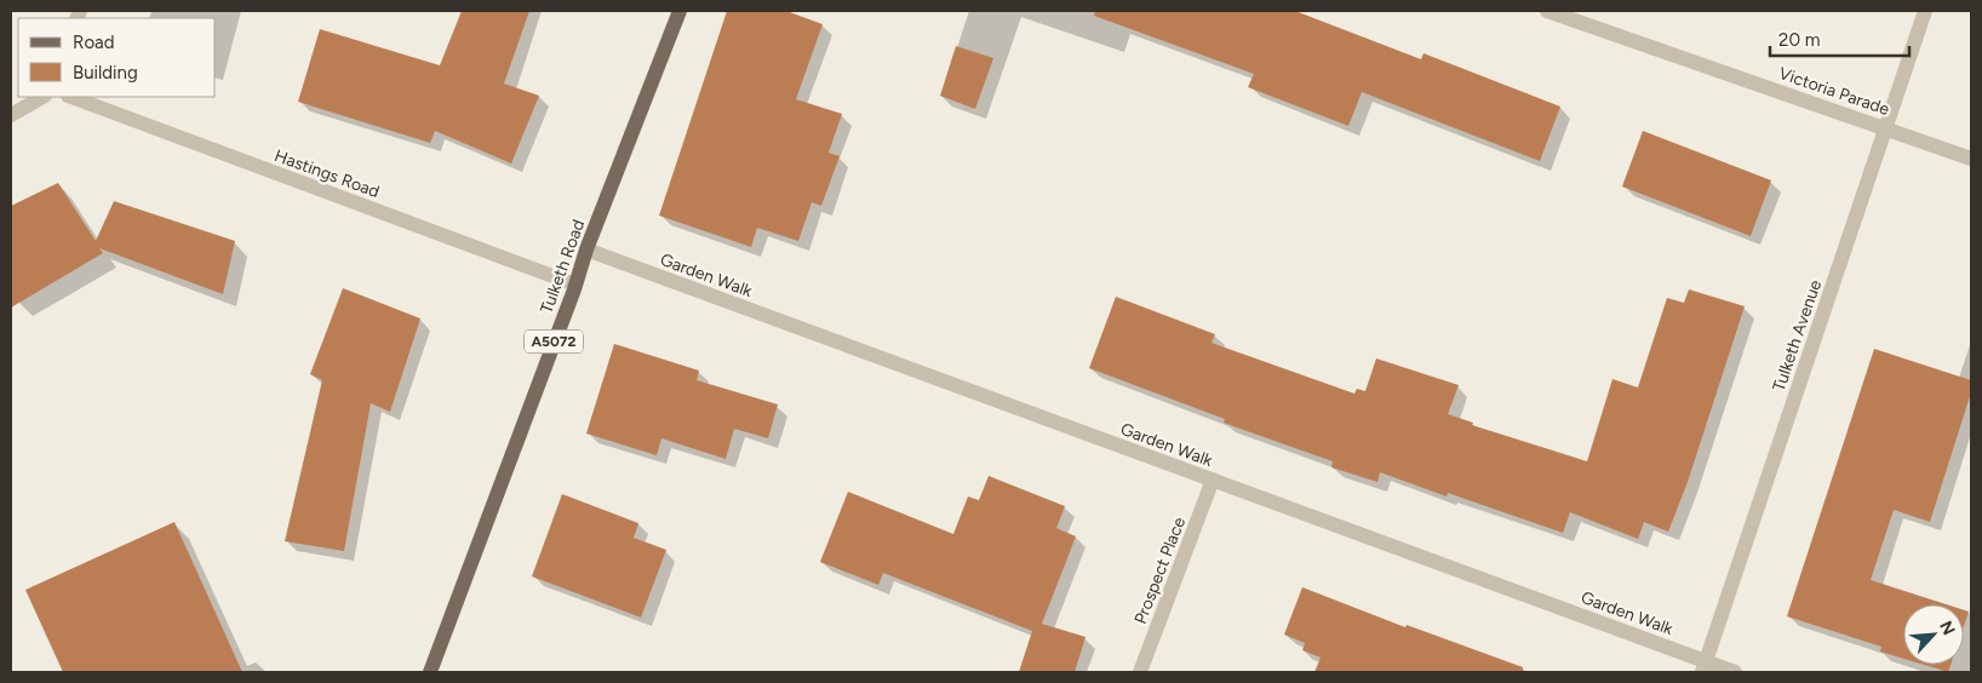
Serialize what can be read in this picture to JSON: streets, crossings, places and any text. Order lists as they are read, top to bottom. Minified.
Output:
{"streets":{"main road":["Tulketh Road","A5072"],"street":["Victoria Parade","Hastings Road","Garden Walk","Tulketh Avenue","Prospect Place"]},"crossings":[["Victoria Parade","Tulketh Avenue"],["Hastings Road","Tulketh Road"],["Tulketh Road","Garden Walk"],["Garden Walk","Tulketh Avenue"],["Garden Walk","Prospect Place"]],"legend":["Road","Building"],"scale_bar":"20 m","north":"top right"}
